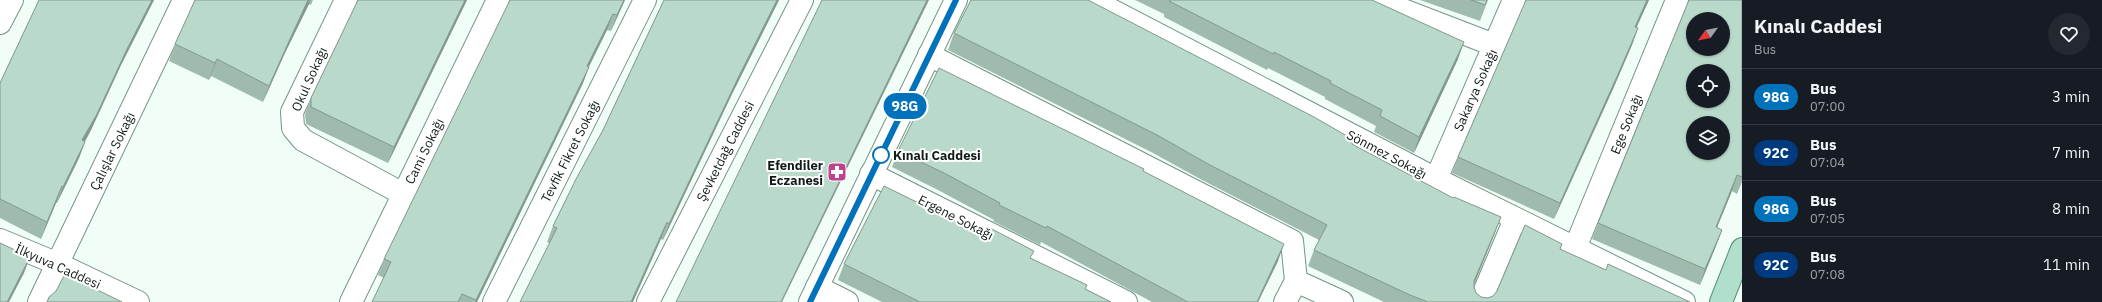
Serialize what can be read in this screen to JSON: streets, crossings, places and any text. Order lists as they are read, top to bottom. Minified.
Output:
{"streets":{"street":["Okul Sokağı","Sakarya Sokağı","Ege Sokağı","Çalışlar Sokağı","Cami Sokağı","Tevfik Fikret Sokağı","Şevketdağ Caddesi","Sönmez Sokağı","Ergene Sokağı","İlkyuva Caddesi"]},"crossings":[["Okul Sokağı","Cami Sokağı"],["Sakarya Sokağı","Sönmez Sokağı"],["Ege Sokağı","Sönmez Sokağı"],["Çalışlar Sokağı","İlkyuva Caddesi"]],"places":{"other":["Kınalı Caddesi"],"pharmacy":["Efendiler Eczanesi"]},"lines":["bus line 98G"],"north":"bottom left","page":{"on_map":"98G","heading":["Kınalı Caddesi","Bus"],"list":[{"mark":"98G","name":"Bus","note":"07:00","value":"3 min"},{"mark":"92C","name":"Bus","note":"07:04","value":"7 min"},{"mark":"98G","name":"Bus","note":"07:05","value":"8 min"},{"mark":"92C","name":"Bus","note":"07:08","value":"11 min"}]}}
